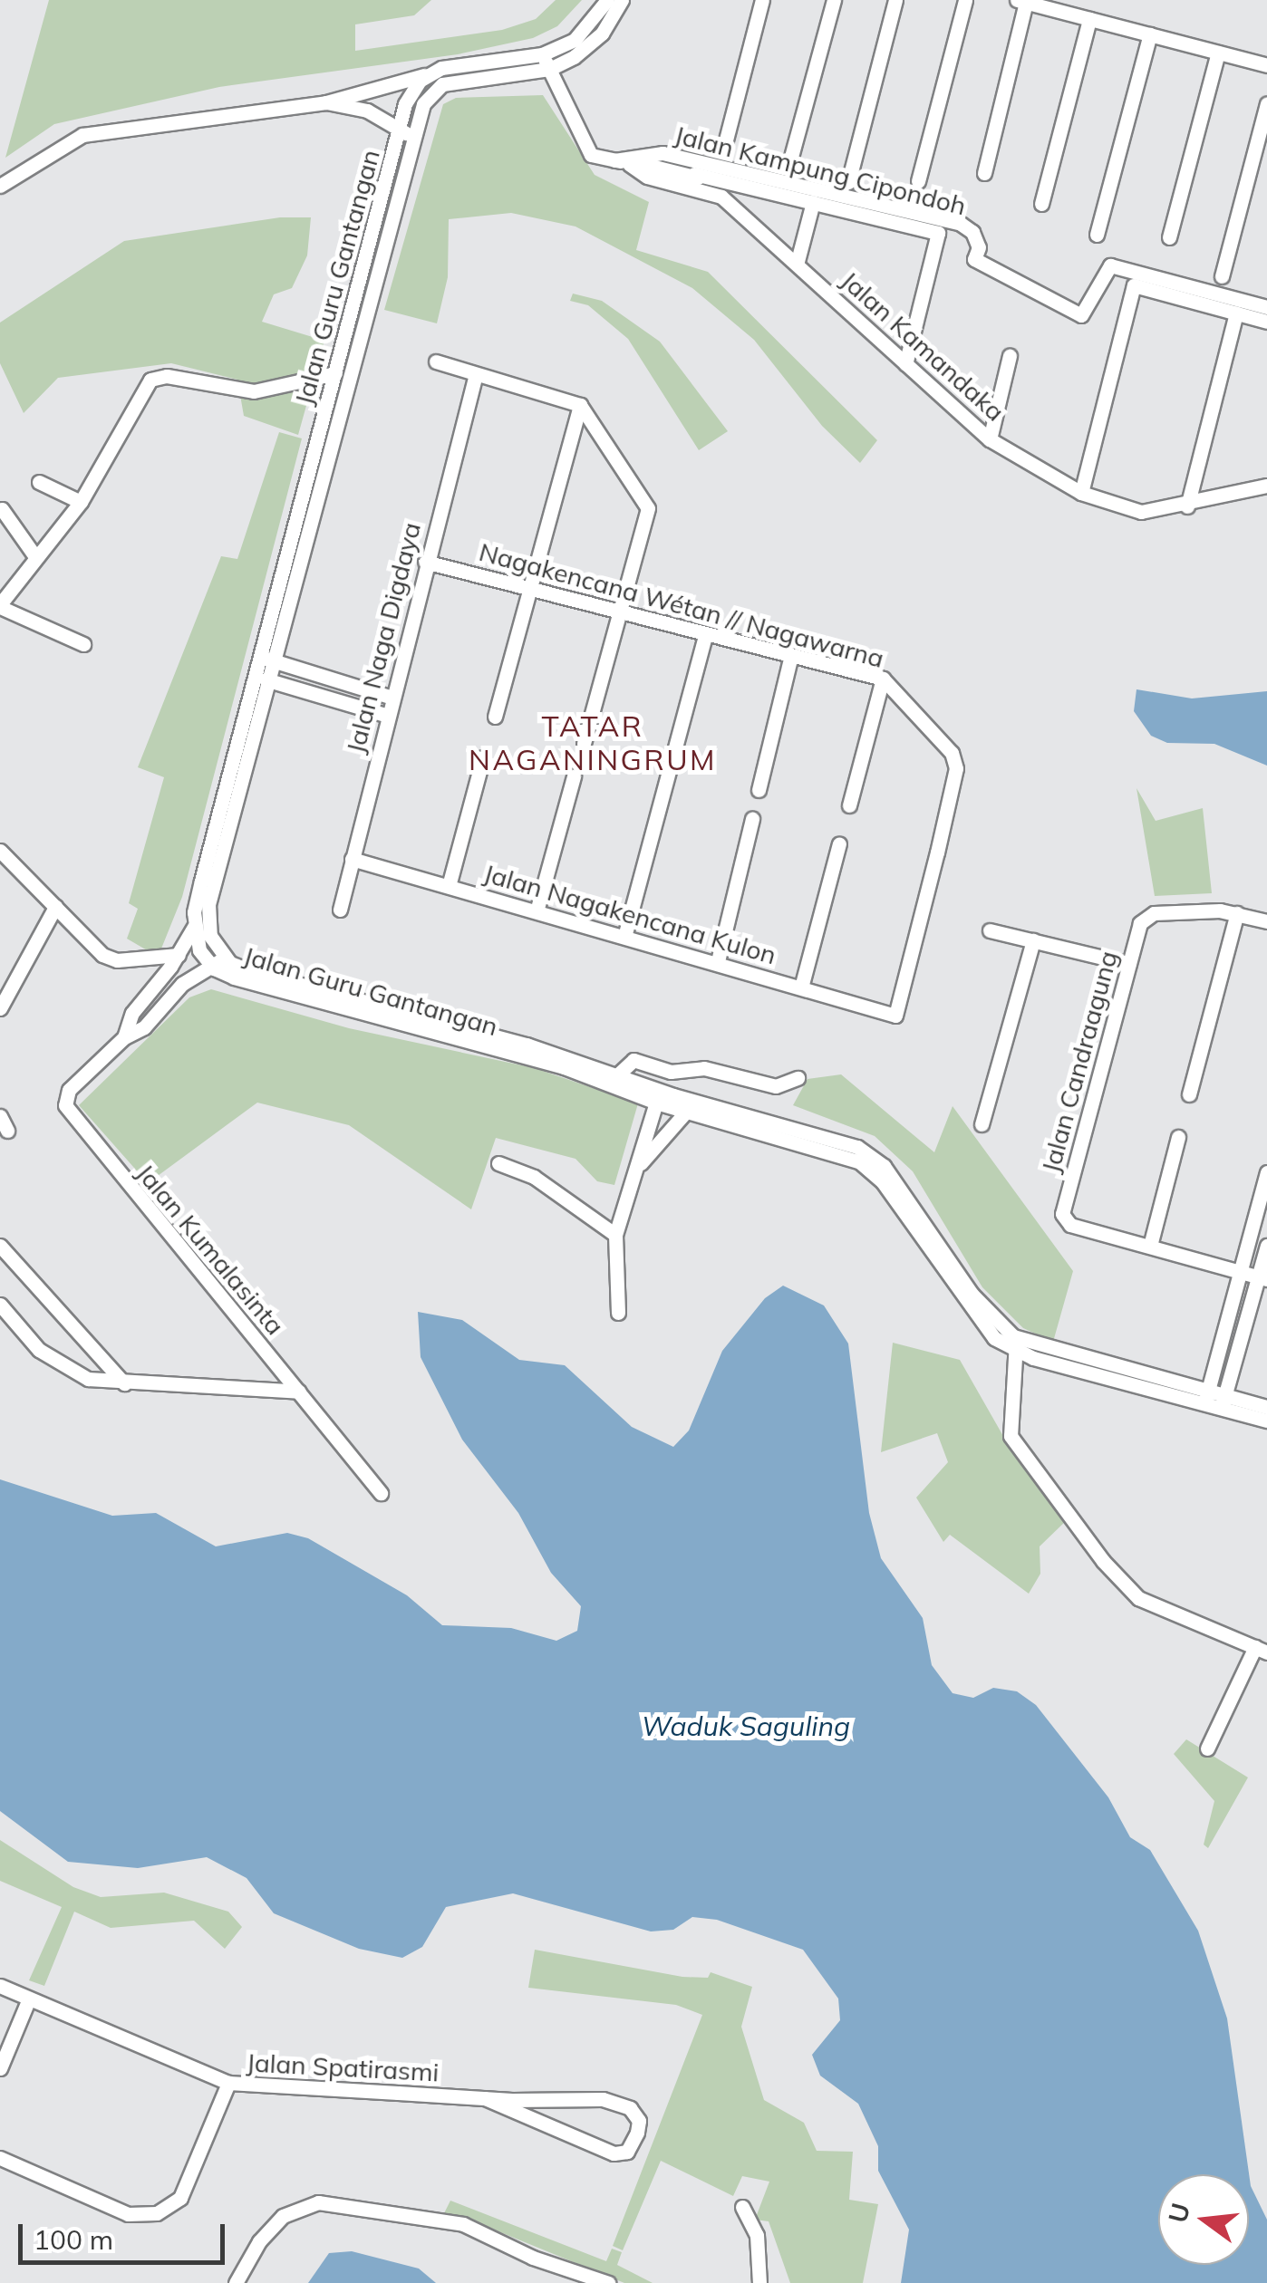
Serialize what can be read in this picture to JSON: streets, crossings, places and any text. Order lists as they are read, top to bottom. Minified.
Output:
{"streets":{"street":["Jalan Kampung Cipondoh","Jalan Guru Gantangan","Jalan Kamandaka","Nagakencana Wétan // Nagawarna","Jalan Naga Digdaya","Jalan Nagakencana Kulon","Jalan Candraagung","Jalan Kumalasinta","Jalan Spatirasmi"]},"crossings":[["Jalan Kampung Cipondoh","Jalan Kamandaka"],["Jalan Guru Gantangan","Jalan Kamandaka"],["Nagakencana Wétan // Nagawarna","Jalan Naga Digdaya"],["Nagakencana Wétan // Nagawarna","Jalan Nagakencana Kulon"],["Jalan Naga Digdaya","Jalan Nagakencana Kulon"]],"districts":["TATAR NAGANINGRUM"],"water":["Waduk Saguling"],"scale_bar":"100 m","north":"left"}
